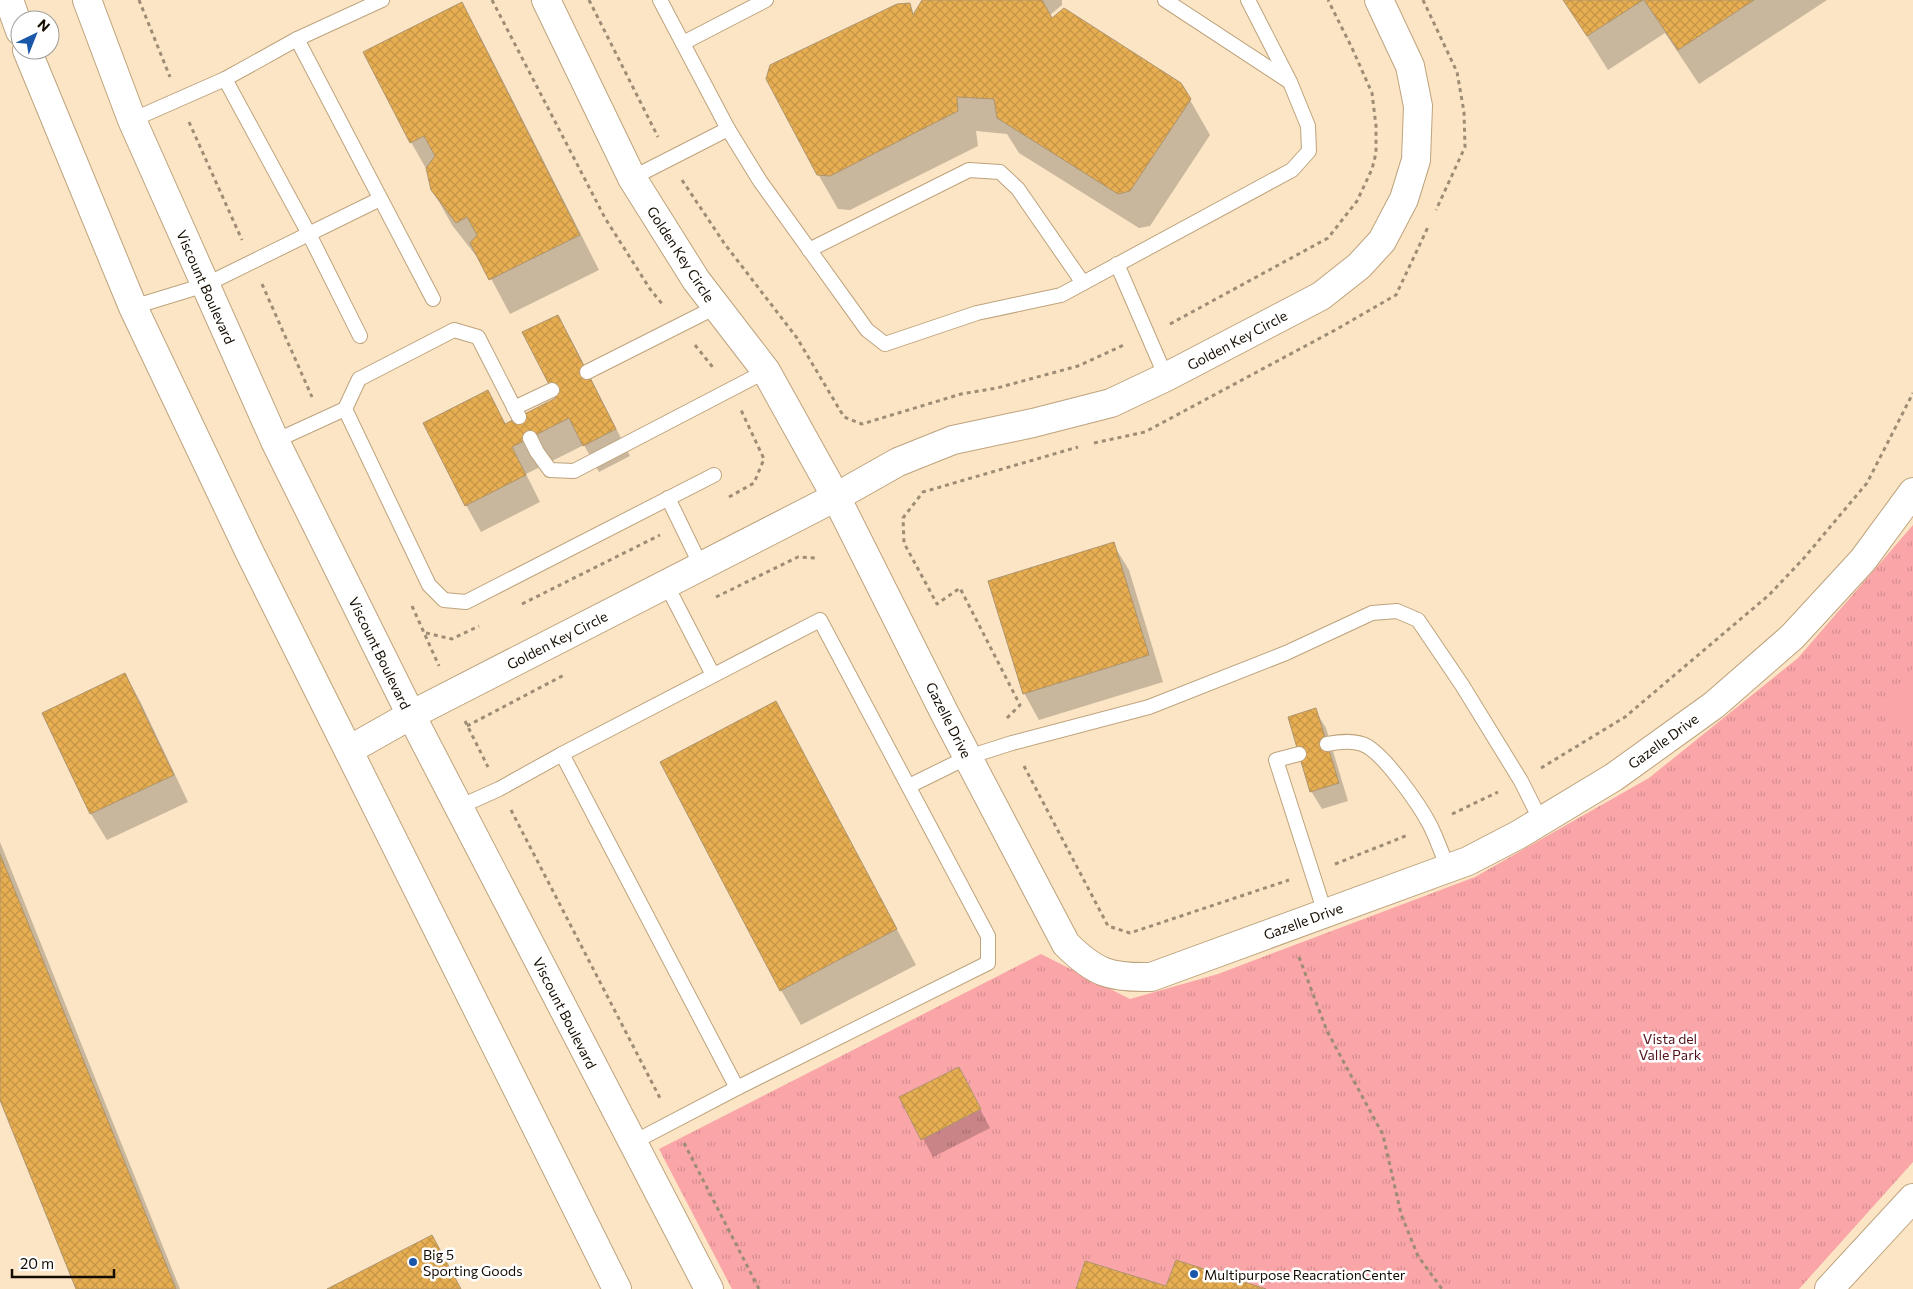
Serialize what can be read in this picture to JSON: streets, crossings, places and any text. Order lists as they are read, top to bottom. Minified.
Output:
{"streets":{"street":["Golden Key Circle","Viscount Boulevard","Gazelle Drive"]},"crossings":[["Golden Key Circle","Viscount Boulevard"],["Golden Key Circle","Gazelle Drive"]],"parks":["Vista del Valle Park"],"places":["Big 5 Sporting Goods","Multipurpose ReacrationCenter"],"scale_bar":"20 m","north":"top right"}
